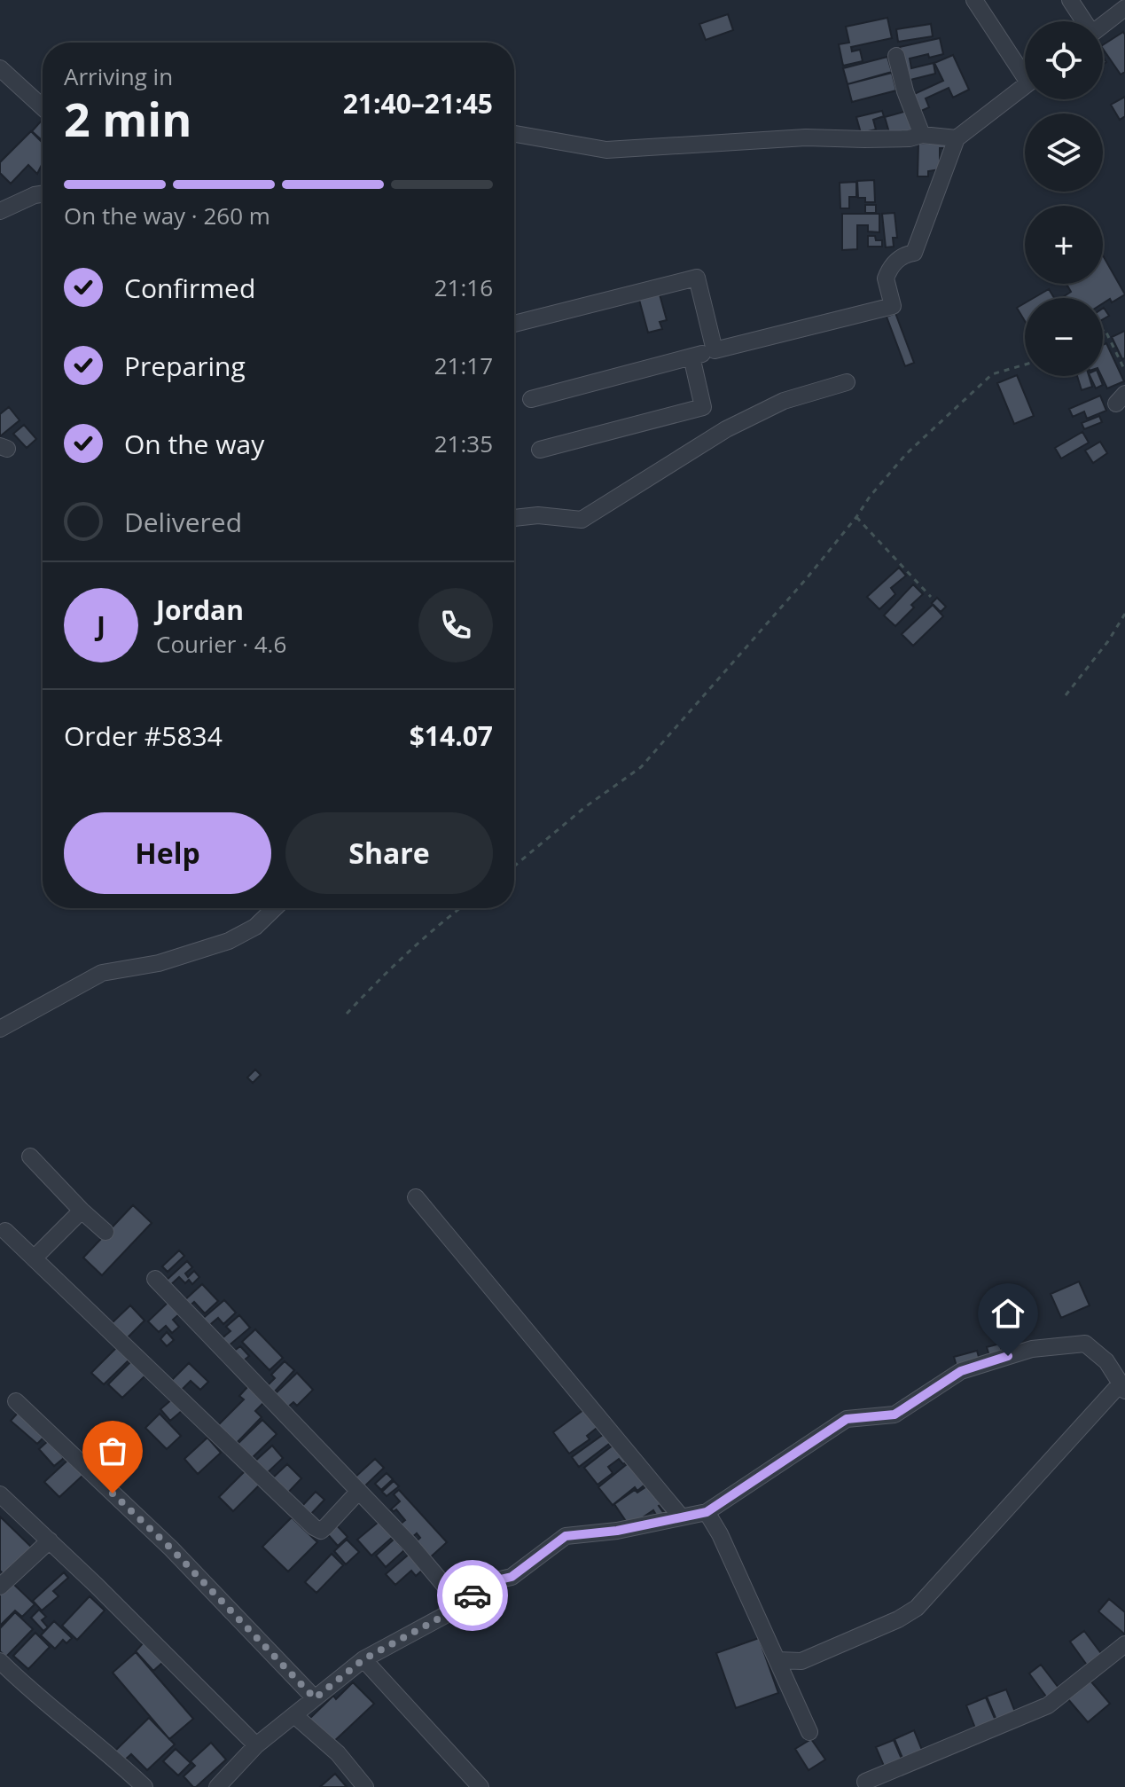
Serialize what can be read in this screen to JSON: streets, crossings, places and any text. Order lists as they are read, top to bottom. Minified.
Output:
{"page":{"map_buttons":["+","−"],"heading":["2 min","Arriving in","21:40–21:45"],"panel":["Jordan","Courier · 4.6","Order #5834","$14.07"],"bar":"On the way · 260 m","list":[["Confirmed","21:16"],["Preparing","21:17"],["On the way","21:35"],"Delivered"],"round":"J","buttons":["Help","Share"]}}
